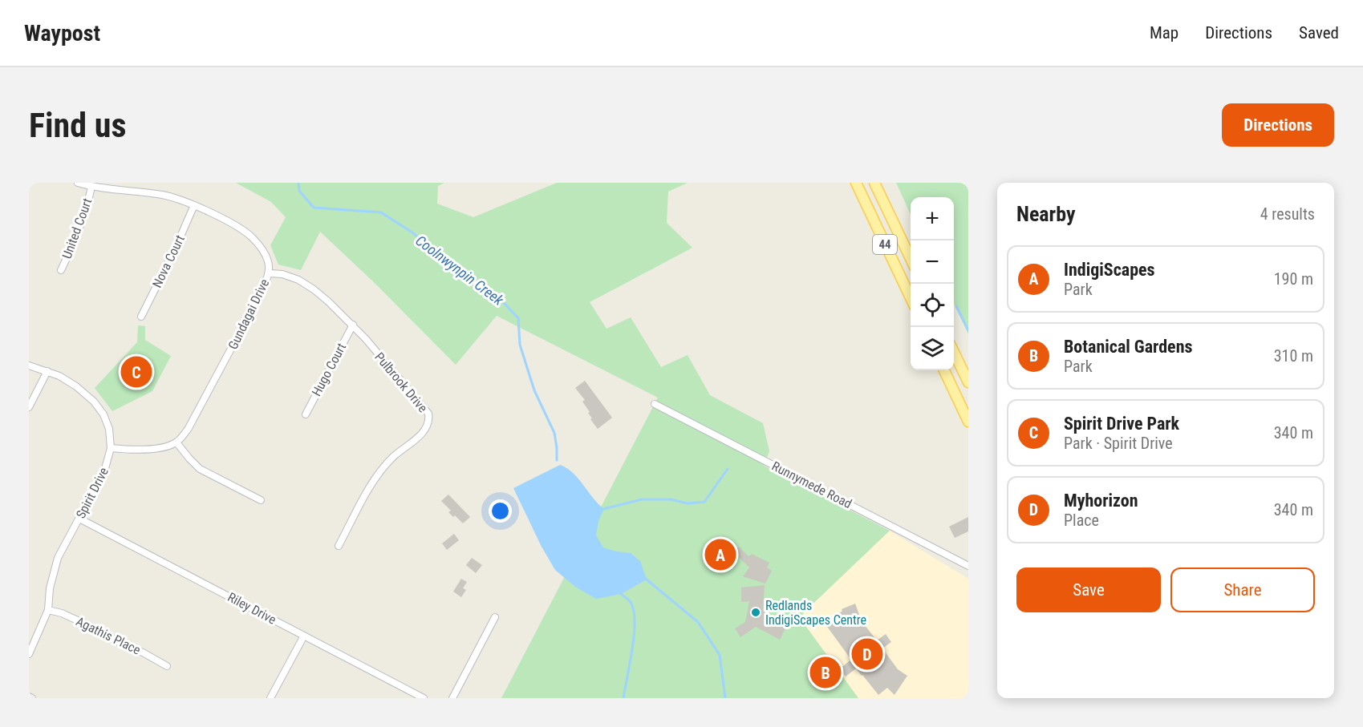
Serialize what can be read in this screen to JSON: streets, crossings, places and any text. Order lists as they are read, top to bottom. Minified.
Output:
{"streets":{"main road":["44"],"street":["United Court","Nova Court","Gundagai Drive","Hugo Court","Pulbrook Drive","Runnymede Road","Spirit Drive","Riley Drive","Agathis Place"]},"crossings":[["United Court","Gundagai Drive"],["Nova Court","Gundagai Drive"],["Gundagai Drive","Pulbrook Drive"],["Hugo Court","Pulbrook Drive"],["Spirit Drive","Riley Drive"],["Spirit Drive","Agathis Place"]],"water":["Coolnwynpin Creek"],"places":["Redlands IndigiScapes Centre"],"page":{"header":"Waypost","nav":["Map","Directions","Saved"],"buttons":["Directions",["Save","Share"]],"title":"Find us","heading":["Nearby","4 results"],"map_buttons":["+","−"],"list":[{"mark":"A","name":"IndigiScapes","note":"Park","value":"190 m"},{"mark":"B","name":"Botanical Gardens","note":"Park","value":"310 m"},{"mark":"C","name":"Spirit Drive Park","note":"Park · Spirit Drive","value":"340 m"},{"mark":"D","name":"Myhorizon","note":"Place","value":"340 m"}],"pins":["C","A","D","B"]}}
